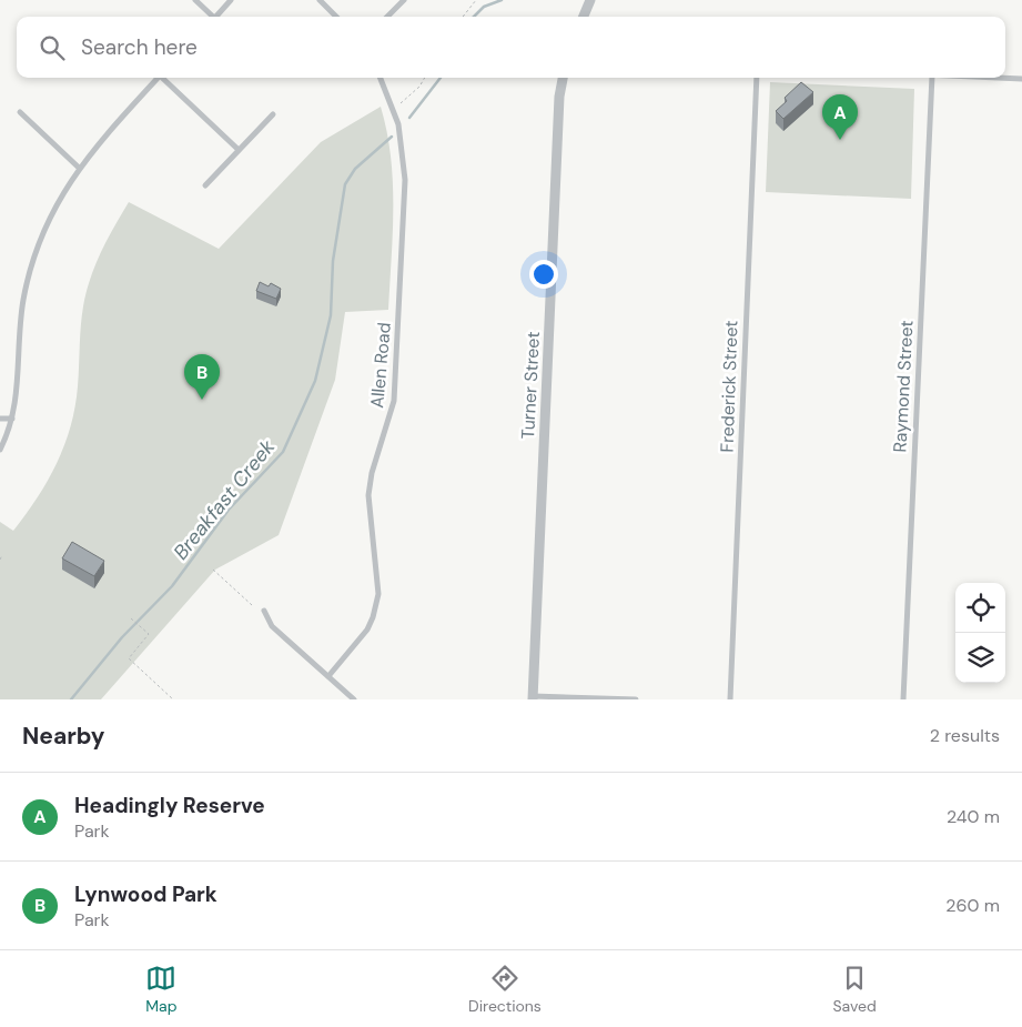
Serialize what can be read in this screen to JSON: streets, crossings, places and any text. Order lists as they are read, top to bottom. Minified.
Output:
{"streets":{"street":["Allen Road","Turner Street","Frederick Street","Raymond Street"]},"water":["Breakfast Creek"],"page":{"search":"Search here","pins":["A","B"],"heading":["Nearby","2 results"],"list":[{"mark":"A","name":"Headingly Reserve","note":"Park","value":"240 m"},{"mark":"B","name":"Lynwood Park","note":"Park","value":"260 m"}],"nav":["Map","Directions","Saved"]}}
